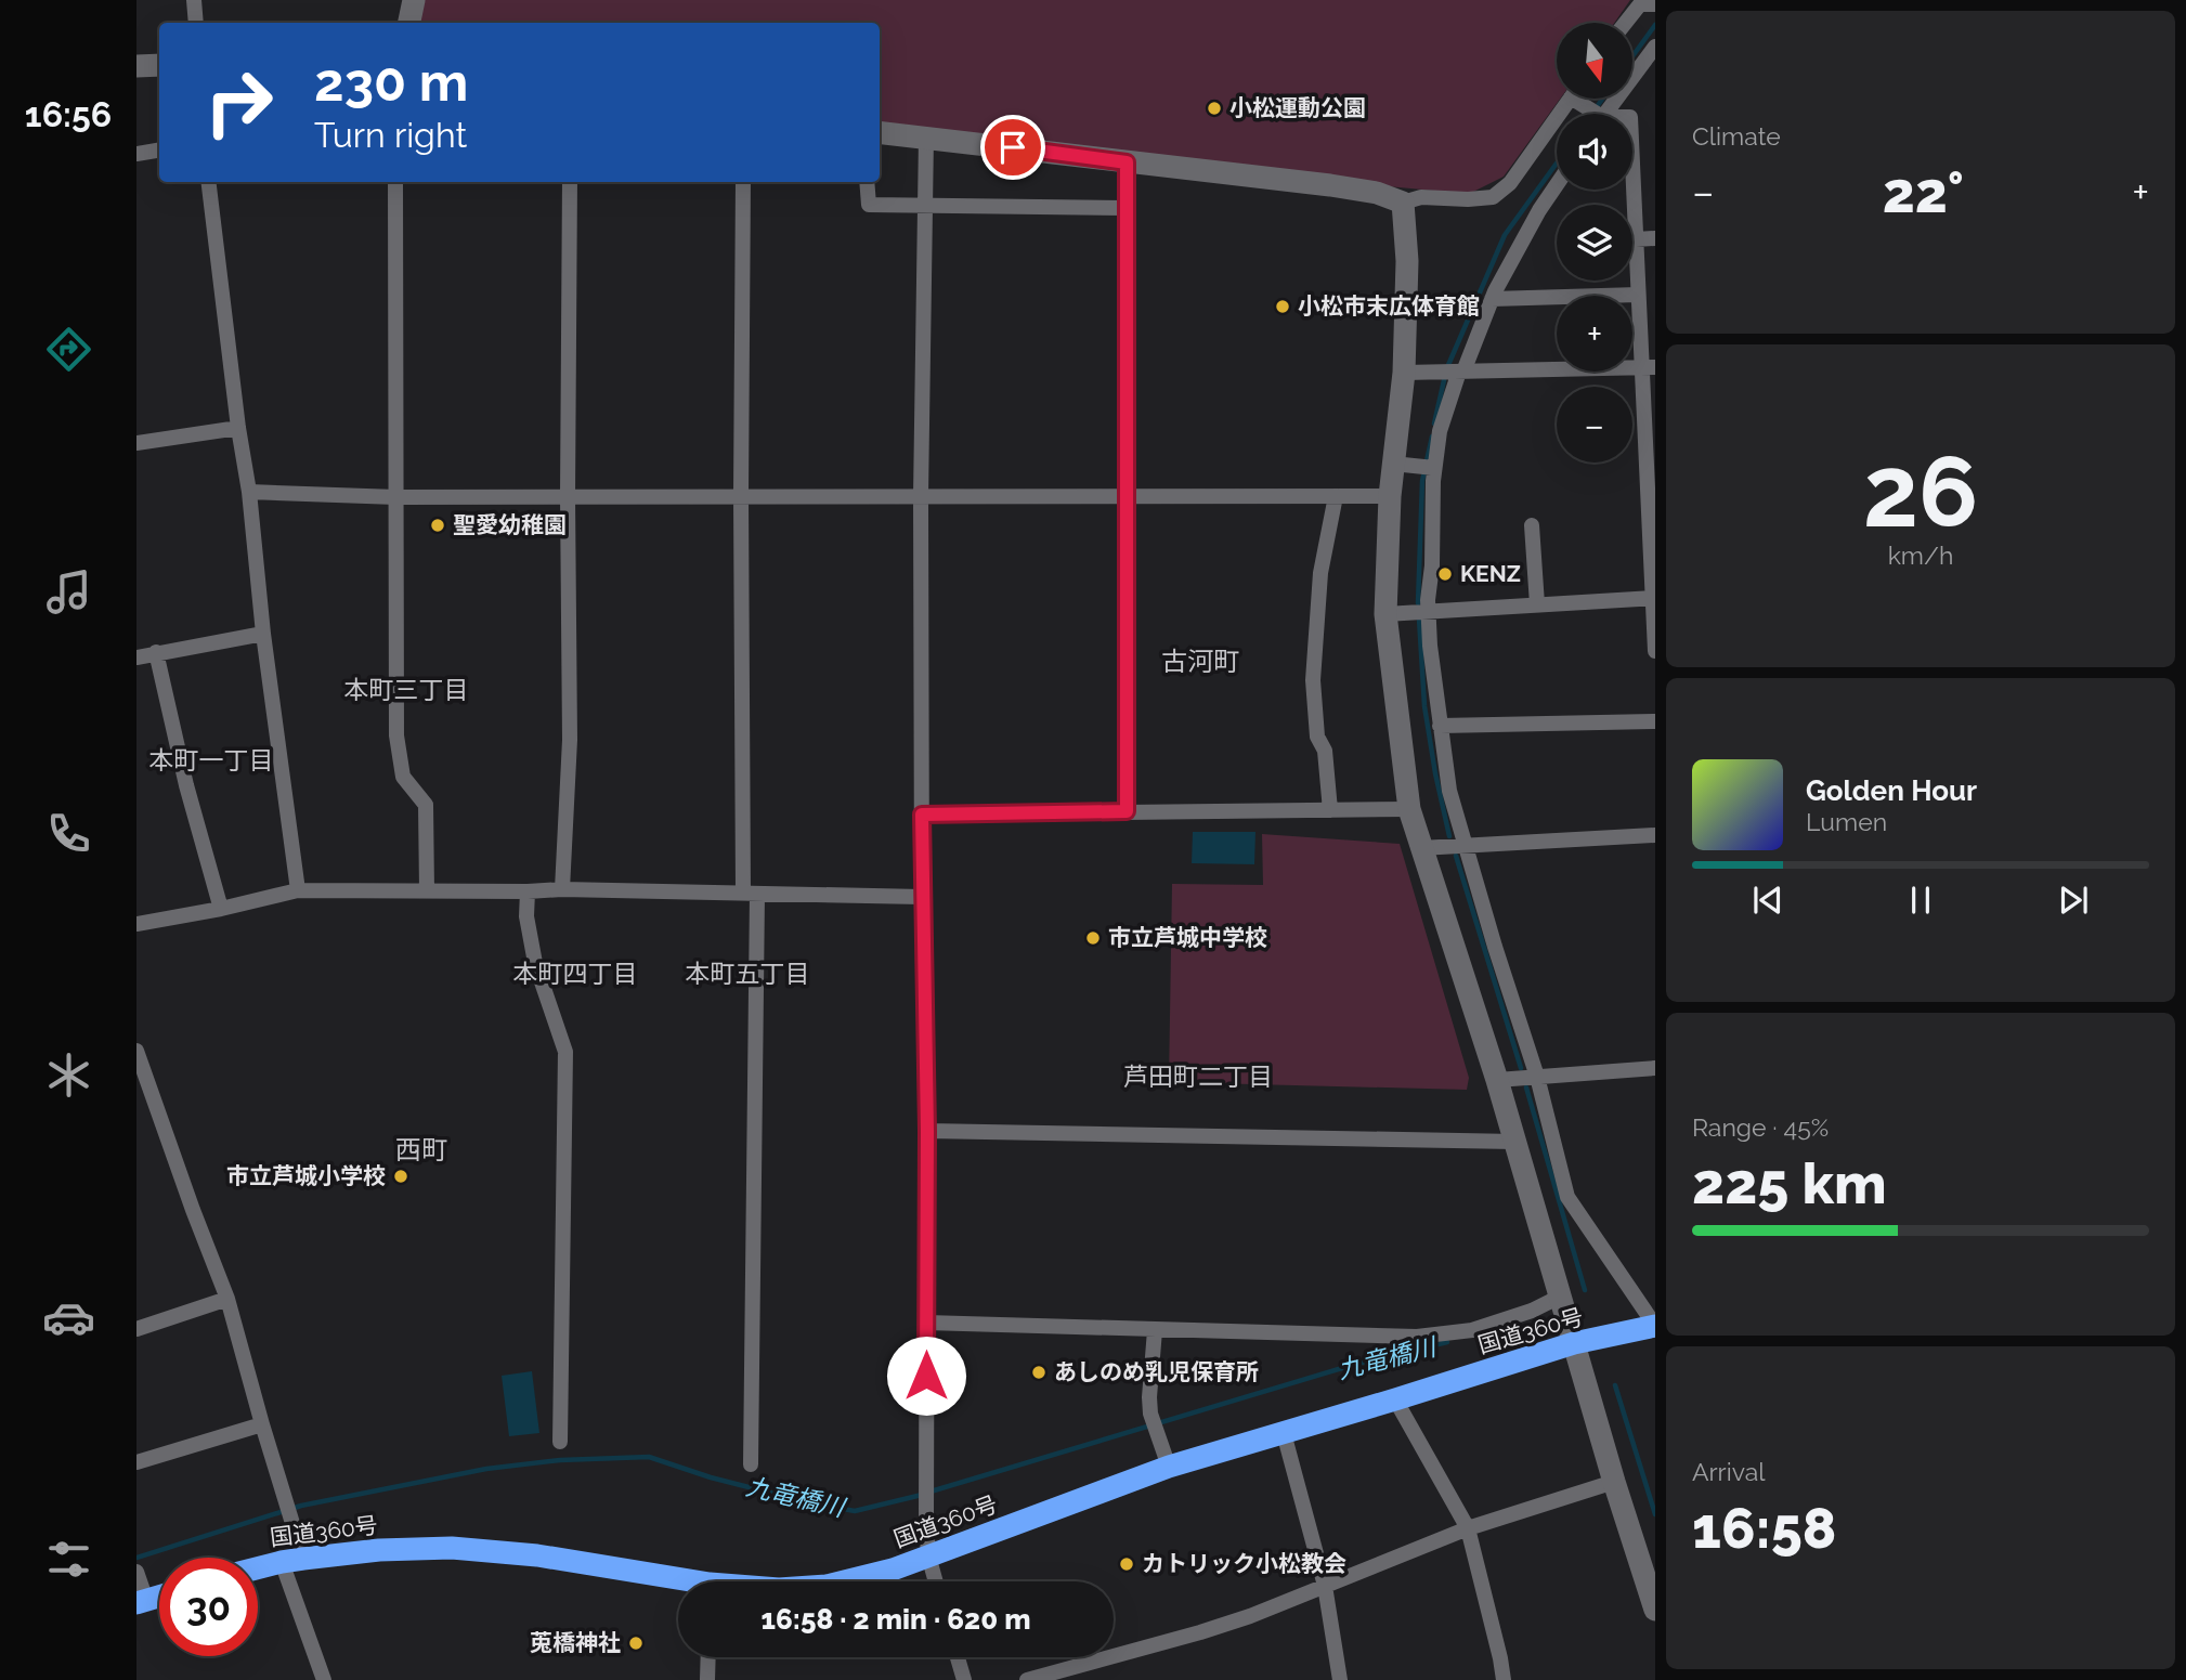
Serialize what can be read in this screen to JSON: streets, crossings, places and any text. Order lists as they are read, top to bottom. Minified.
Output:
{"streets":{"highway":["国道360号"]},"districts":["古河町","本町三丁目","本町一丁目","本町四丁目","本町五丁目","芦田町二丁目","西町"],"water":["九竜橋川"],"places":["小松運動公園","小松市末広体育館","聖愛幼稚園","KENZ","市立芦城中学校","市立芦城小学校","あしのめ乳児保育所","カトリック小松教会","莵橋神社"],"north":"bottom","page":{"tabs":"16:56","tile":["Climate",["26","km/h"],["Range · 45%","225 km"],["Arrival","16:58"]],"map_buttons":["+","−"],"turn":["230 m","Turn right"],"heat":["−","22°","+"],"song":["Golden Hour","Lumen"],"limit":"30","trip":"16:58 · 2 min · 620 m"}}
